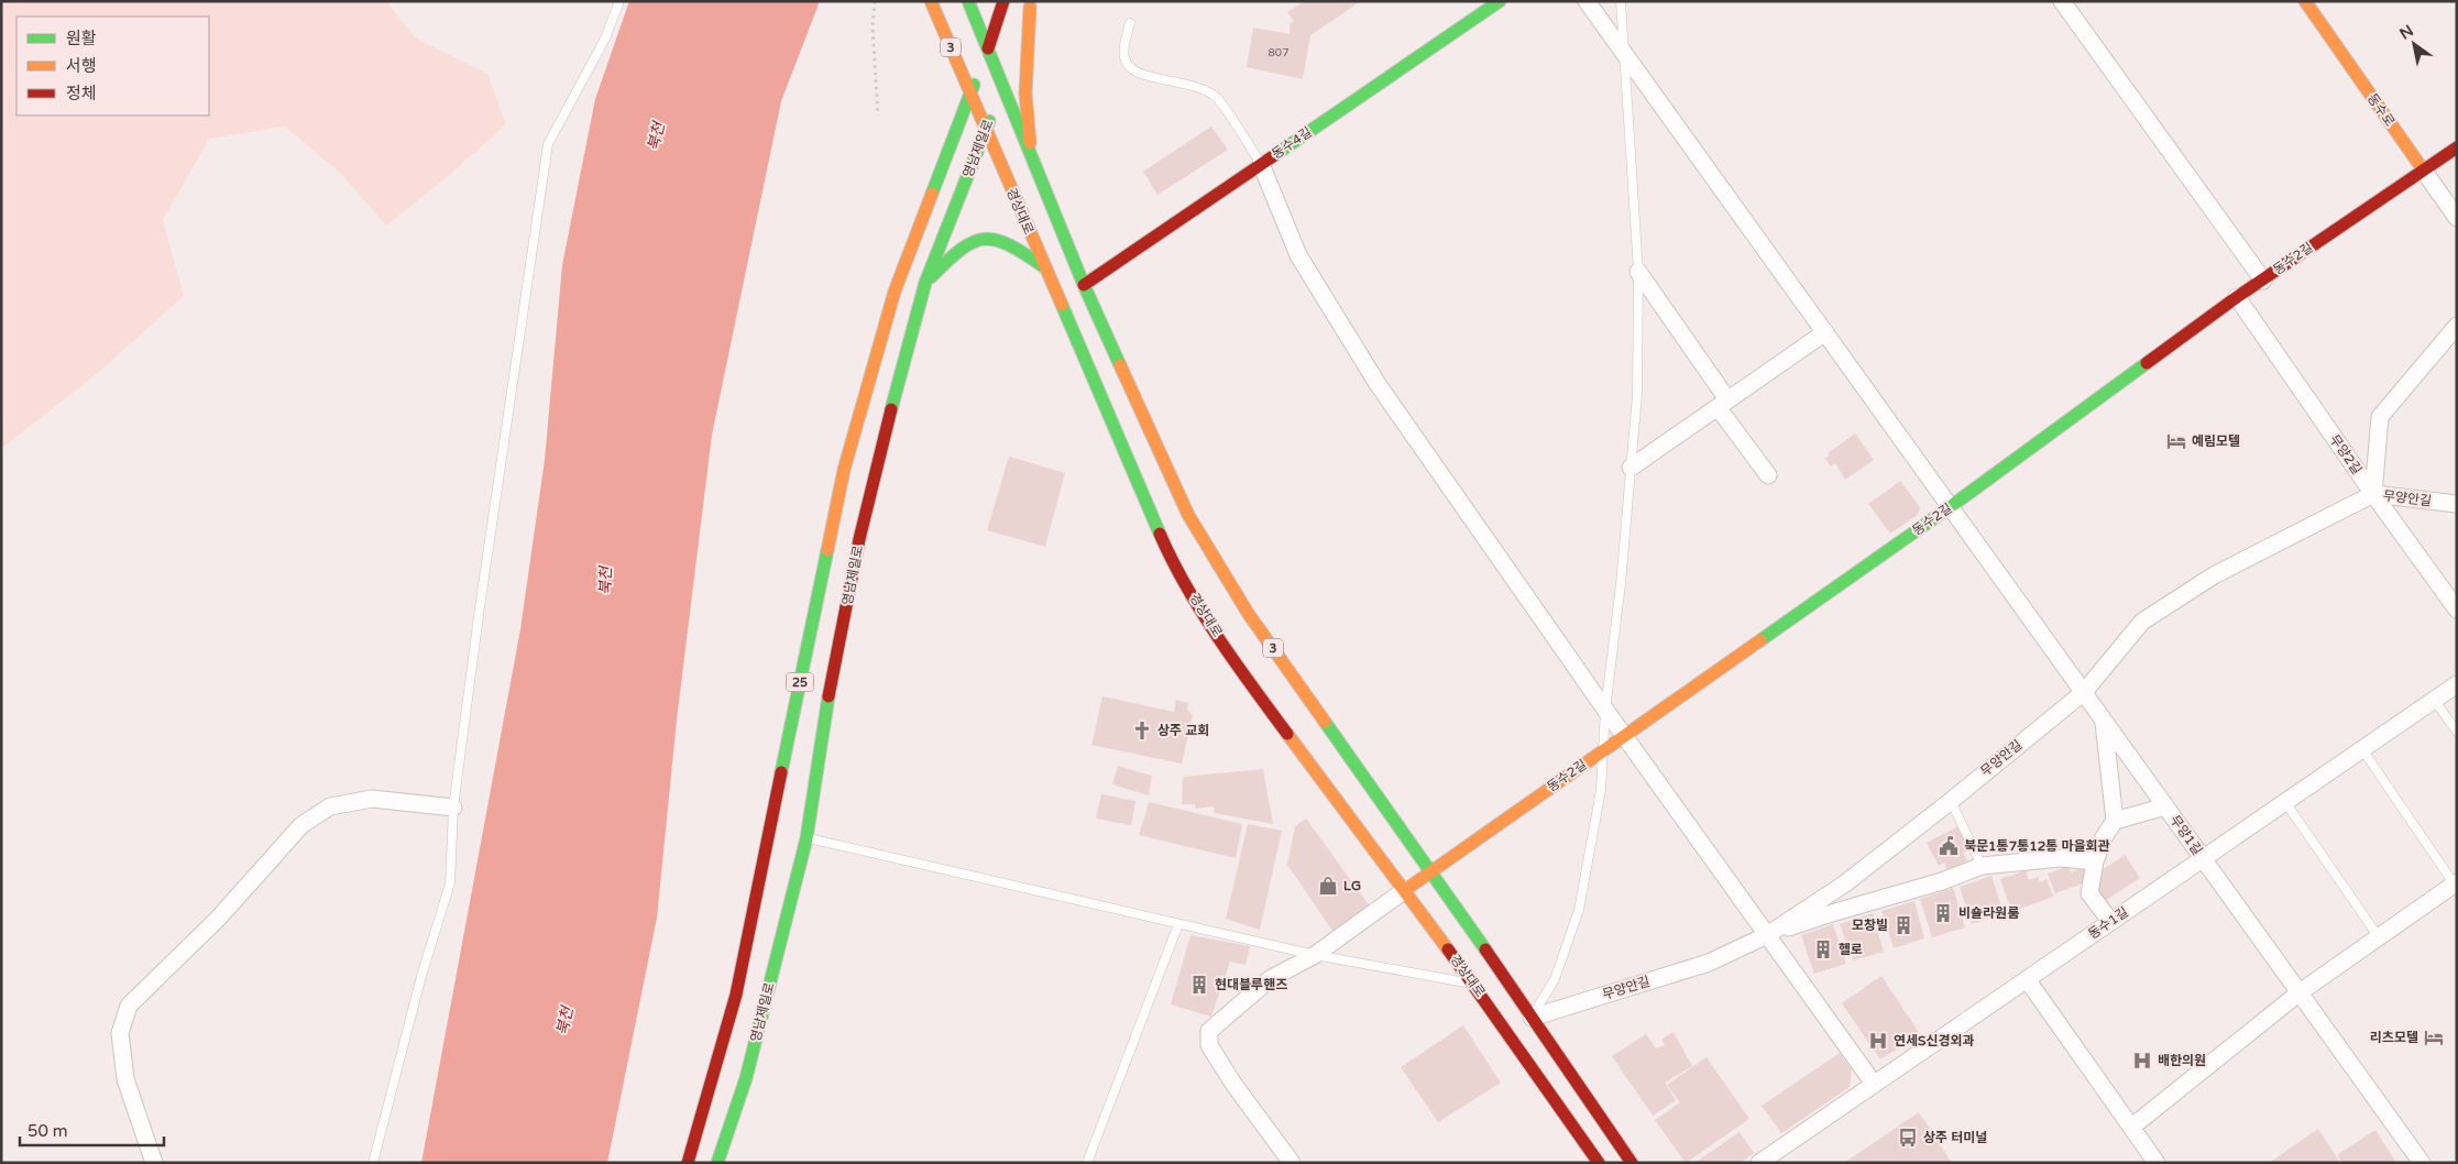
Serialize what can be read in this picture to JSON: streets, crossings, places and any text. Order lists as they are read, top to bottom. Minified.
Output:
{"streets":{"main road":["3","동수로","동수4길","영남제일로","경상대로","동수2길","25"],"street":["무양2길","무양안길","무양1길","동수1길"]},"crossings":[["동수로","동수2길"],["동수4길","경상대로"],["영남제일로","경상대로"],["경상대로","동수2길"],["경상대로","무양안길"],["동수2길","무양2길"],["동수2길","무양1길"],["무양2길","무양안길"],["무양안길","무양1길"],["무양1길","동수1길"]],"water":["북천"],"places":{"hotel":["예림모텔","리츠모텔"],"church":["상주 교회"],"public building":["북문1통7통12통 마을회관"],"shop":["LG"],"building":["비숄라원룸","모창빌","헬로","현대블루핸즈"],"hospital":["연세S신경외과","배한의원"],"bus stop":["상주 터미널"]},"house_numbers":["807"],"legend":["원활","서행","정체"],"scale_bar":"50 m","north":"top left"}
